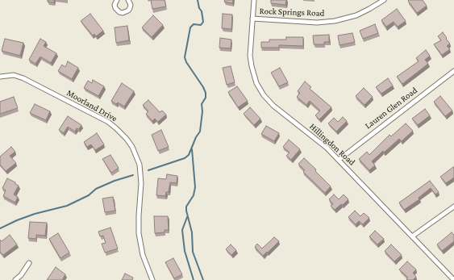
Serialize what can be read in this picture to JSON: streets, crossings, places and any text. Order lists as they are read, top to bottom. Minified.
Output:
{"streets":{"street":["Rock Springs Road","Moorland Drive","Lauren Glen Road","Hillingdon Road"]},"crossings":[["Rock Springs Road","Hillingdon Road"],["Lauren Glen Road","Hillingdon Road"]]}
